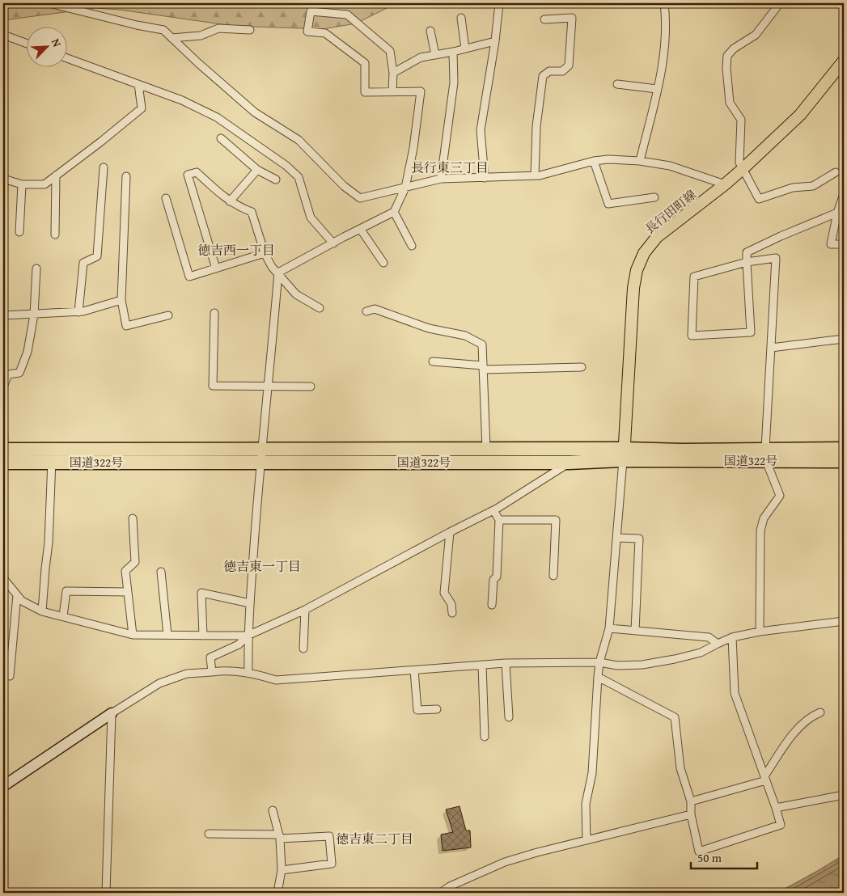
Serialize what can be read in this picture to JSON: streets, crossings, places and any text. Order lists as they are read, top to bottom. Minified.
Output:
{"streets":{"highway":["国道322号"],"main road":["長行田町線"]},"crossings":[["長行田町線","国道322号"]],"districts":["長行東三丁目","徳吉西一丁目","徳吉東一丁目","徳吉東二丁目"],"scale_bar":"50 m","north":"top right"}
